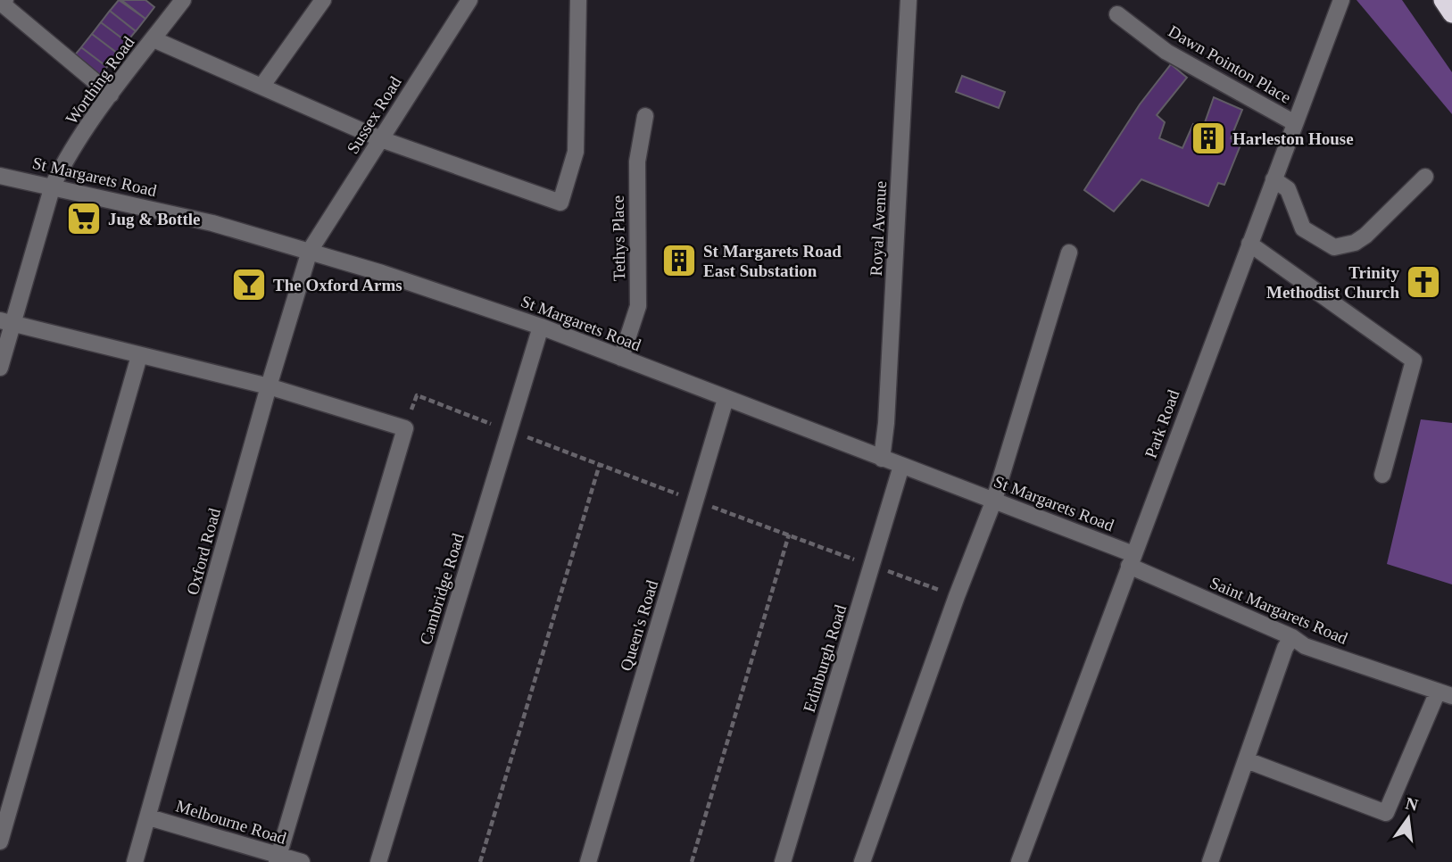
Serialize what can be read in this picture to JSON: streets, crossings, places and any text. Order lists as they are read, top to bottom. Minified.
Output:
{"streets":{"street":["Dawn Pointon Place","Worthing Road","Sussex Road","St Margarets Road","Royal Avenue","Tethys Place","Park Road","Oxford Road","Cambridge Road","Saint Margarets Road","Queen's Road","Edinburgh Road","Melbourne Road"]},"crossings":[["Dawn Pointon Place","Park Road"],["Worthing Road","St Margarets Road"],["Sussex Road","St Margarets Road"],["Sussex Road","Oxford Road"],["St Margarets Road","Royal Avenue"],["St Margarets Road","Tethys Place"],["St Margarets Road","Park Road"],["St Margarets Road","Oxford Road"],["St Margarets Road","Cambridge Road"],["St Margarets Road","Saint Margarets Road"],["St Margarets Road","Queen's Road"],["St Margarets Road","Edinburgh Road"],["Park Road","Saint Margarets Road"],["Oxford Road","Melbourne Road"]],"places":{"building":["Harleston House","St Margarets Road East Substation"],"supermarket":["Jug & Bottle"],"church":["Trinity Methodist Church"],"bar":["The Oxford Arms"]},"north":"top"}
